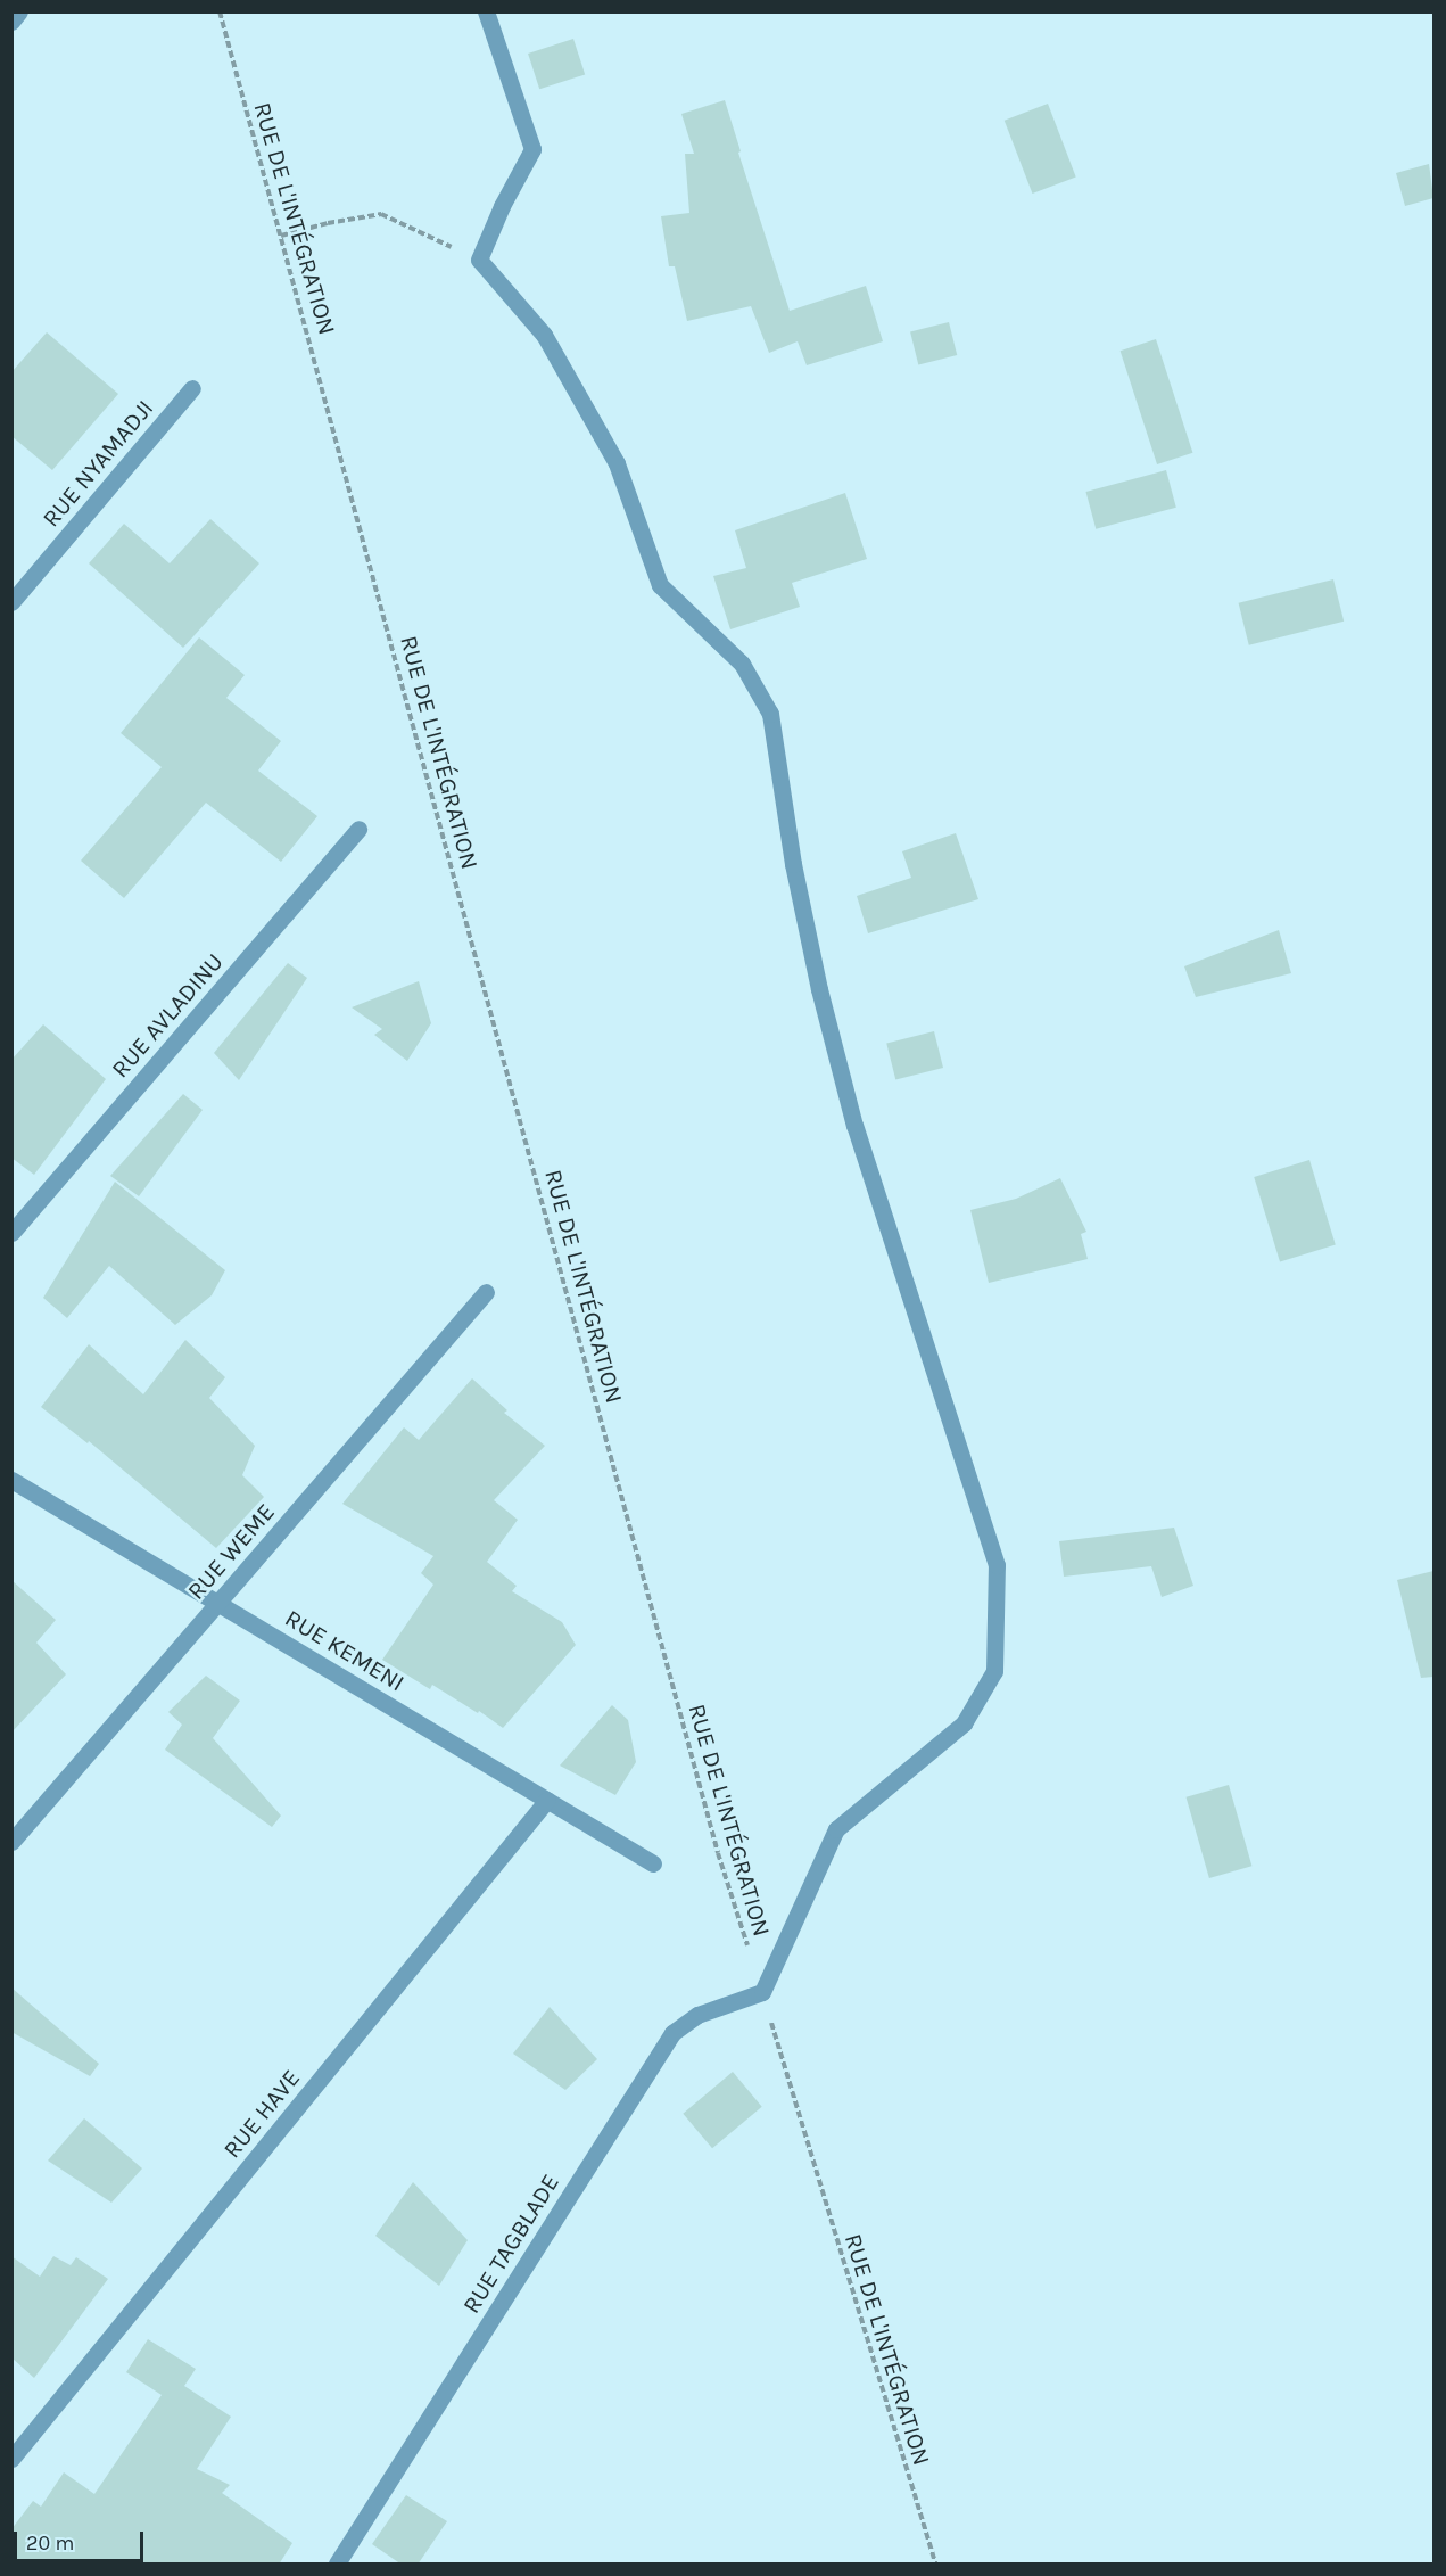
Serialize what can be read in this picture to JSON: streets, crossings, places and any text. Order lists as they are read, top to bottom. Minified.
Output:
{"streets":{"street":["RUE NYAMADJI","RUE AVLADINU","RUE WEME","RUE KEMENI","RUE HAVE","RUE TAGBLADE"],"path":["RUE DE L'INTÉGRATION"]},"crossings":[["RUE DE L'INTÉGRATION","RUE TAGBLADE"],["RUE WEME","RUE KEMENI"],["RUE KEMENI","RUE HAVE"]],"scale_bar":"20 m"}
